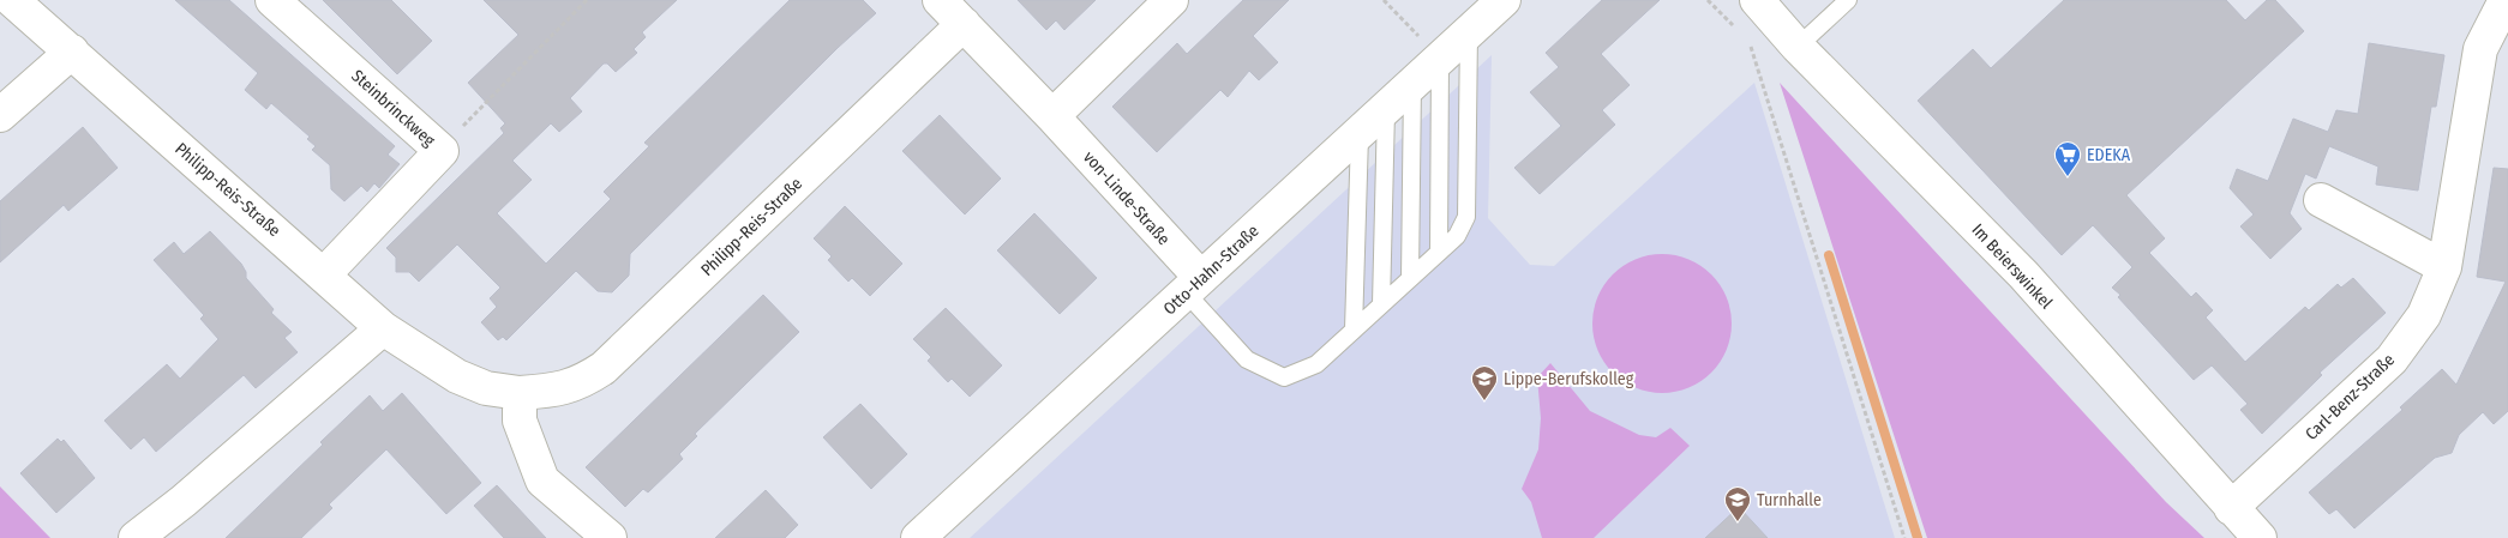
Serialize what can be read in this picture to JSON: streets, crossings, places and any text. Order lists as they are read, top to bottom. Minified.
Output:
{"streets":{"street":["Steinbrinckweg","Philipp-Reis-Straße","von-Linde-Straße","Im Beierswinkel","Otto-Hahn-Straße","Carl-Benz-Straße"]},"crossings":[["Steinbrinckweg","Philipp-Reis-Straße"],["Philipp-Reis-Straße","von-Linde-Straße"],["von-Linde-Straße","Otto-Hahn-Straße"],["Im Beierswinkel","Carl-Benz-Straße"]],"places":{"supermarket":["EDEKA"],"school or university":["Lippe-Berufskolleg","Turnhalle"]}}
